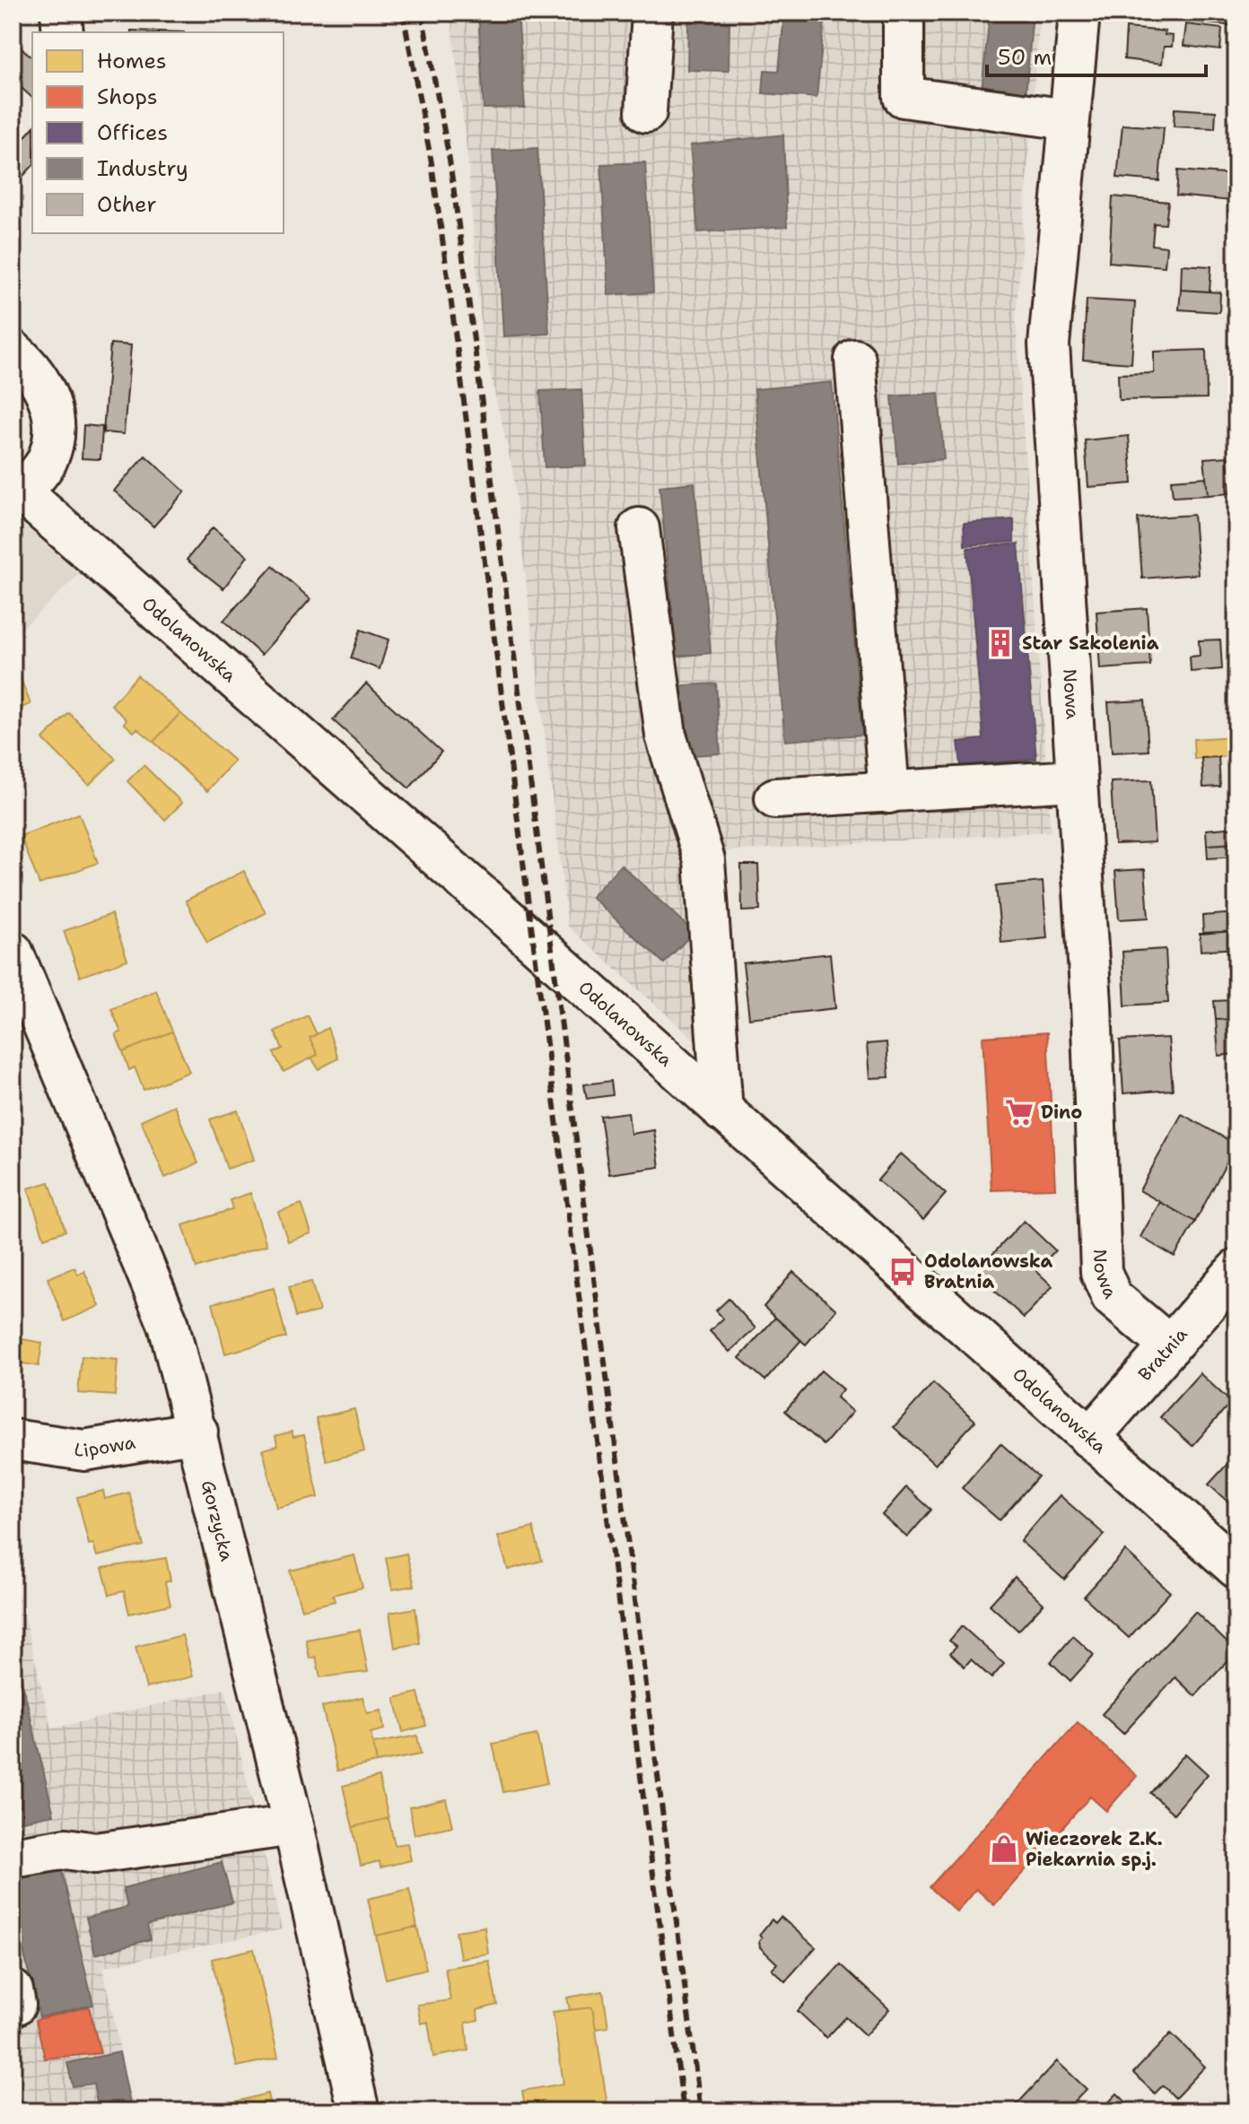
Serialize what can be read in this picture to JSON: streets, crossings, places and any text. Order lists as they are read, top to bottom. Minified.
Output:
{"streets":{"street":["Odolanowska","Nowa","Bratnia","Lipowa","Gorzycka"]},"crossings":[["Odolanowska","Bratnia"],["Nowa","Bratnia"],["Lipowa","Gorzycka"]],"places":{"building":["Star Szkolenia"],"supermarket":["Dino"],"bus stop":["Odolanowska Bratnia"],"shop":["Wieczorek Z.K. Piekarnia sp.j."]},"legend":["Homes","Shops","Offices","Industry","Other"],"scale_bar":"50 m"}
